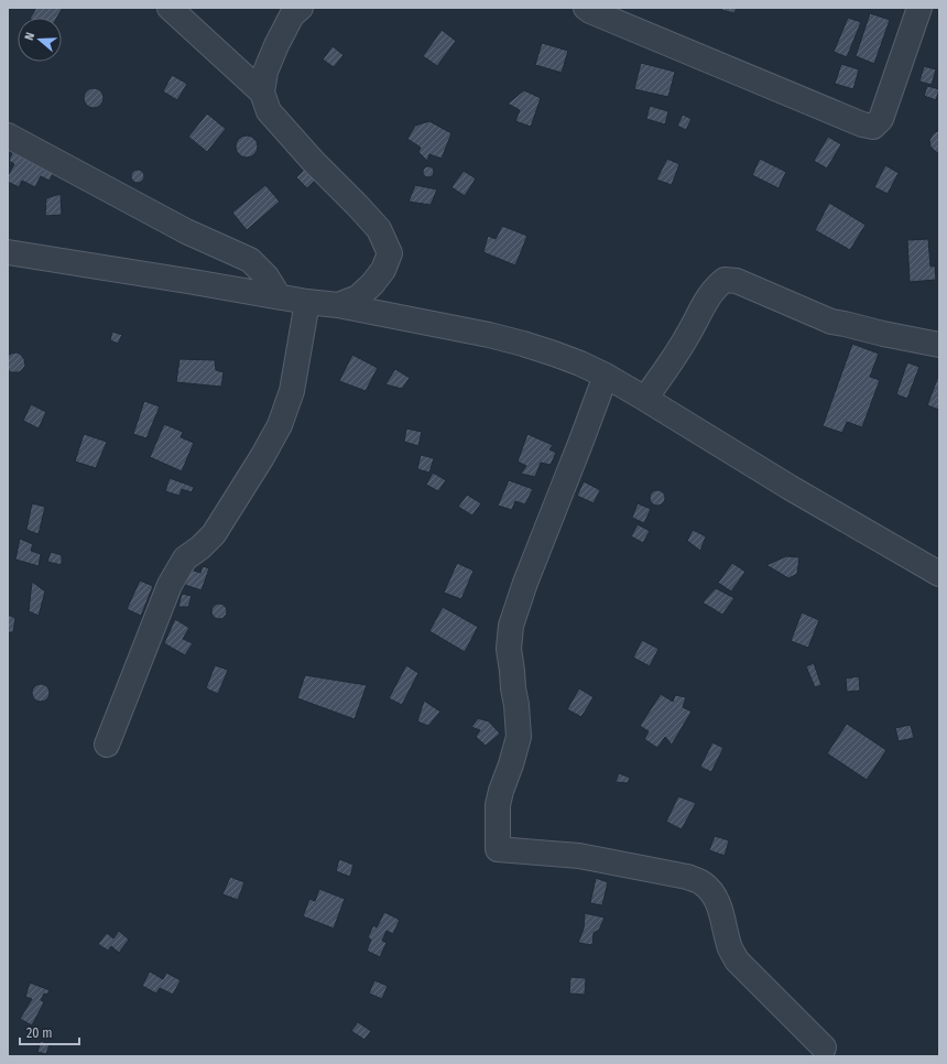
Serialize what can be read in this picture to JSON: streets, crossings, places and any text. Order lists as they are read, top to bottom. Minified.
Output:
{"scale_bar":"20 m","north":"left"}
